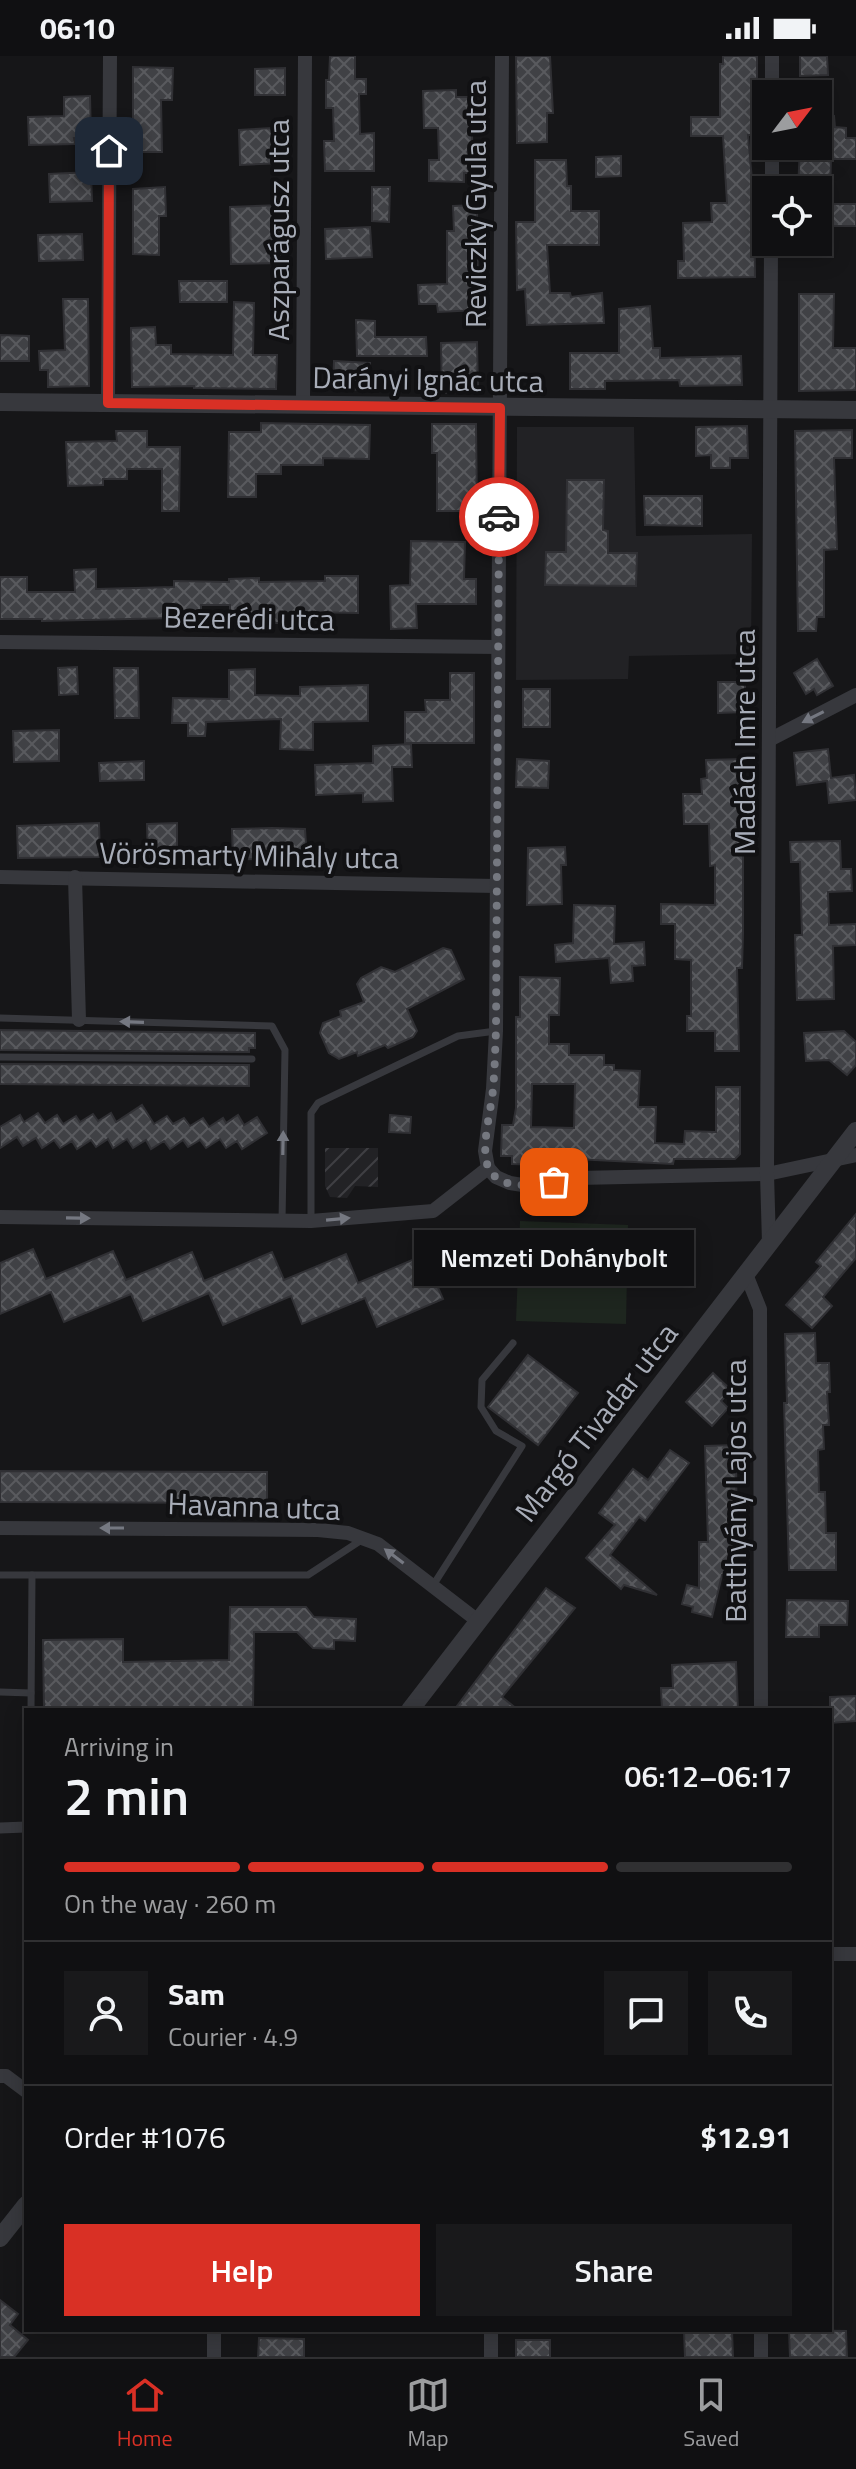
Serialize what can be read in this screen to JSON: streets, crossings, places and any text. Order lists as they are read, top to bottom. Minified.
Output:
{"streets":{"street":["Reviczky Gyula utca","Aszparágusz utca","Darányi Ignác utca","Bezerédi utca","Madách Imre utca","Vörösmarty Mihály utca","Margó Tivadar utca","Batthyány Lajos utca","Havanna utca"]},"crossings":[["Reviczky Gyula utca","Darányi Ignác utca"],["Reviczky Gyula utca","Bezerédi utca"],["Reviczky Gyula utca","Vörösmarty Mihály utca"],["Aszparágusz utca","Darányi Ignác utca"],["Darányi Ignác utca","Madách Imre utca"],["Madách Imre utca","Margó Tivadar utca"],["Margó Tivadar utca","Batthyány Lajos utca"],["Margó Tivadar utca","Havanna utca"]],"one_way":["Havanna utca"],"places":["Nemzeti Dohánybolt"],"north":"top right","page":{"status":"06:10","bubble":"Nemzeti Dohánybolt","heading":["2 min","Arriving in","06:12–06:17"],"panel":["Sam","Courier · 4.9","Order #1076","$12.91"],"bar":"On the way · 260 m","buttons":["Help","Share"],"tabs":["Home","Map","Saved"]}}
